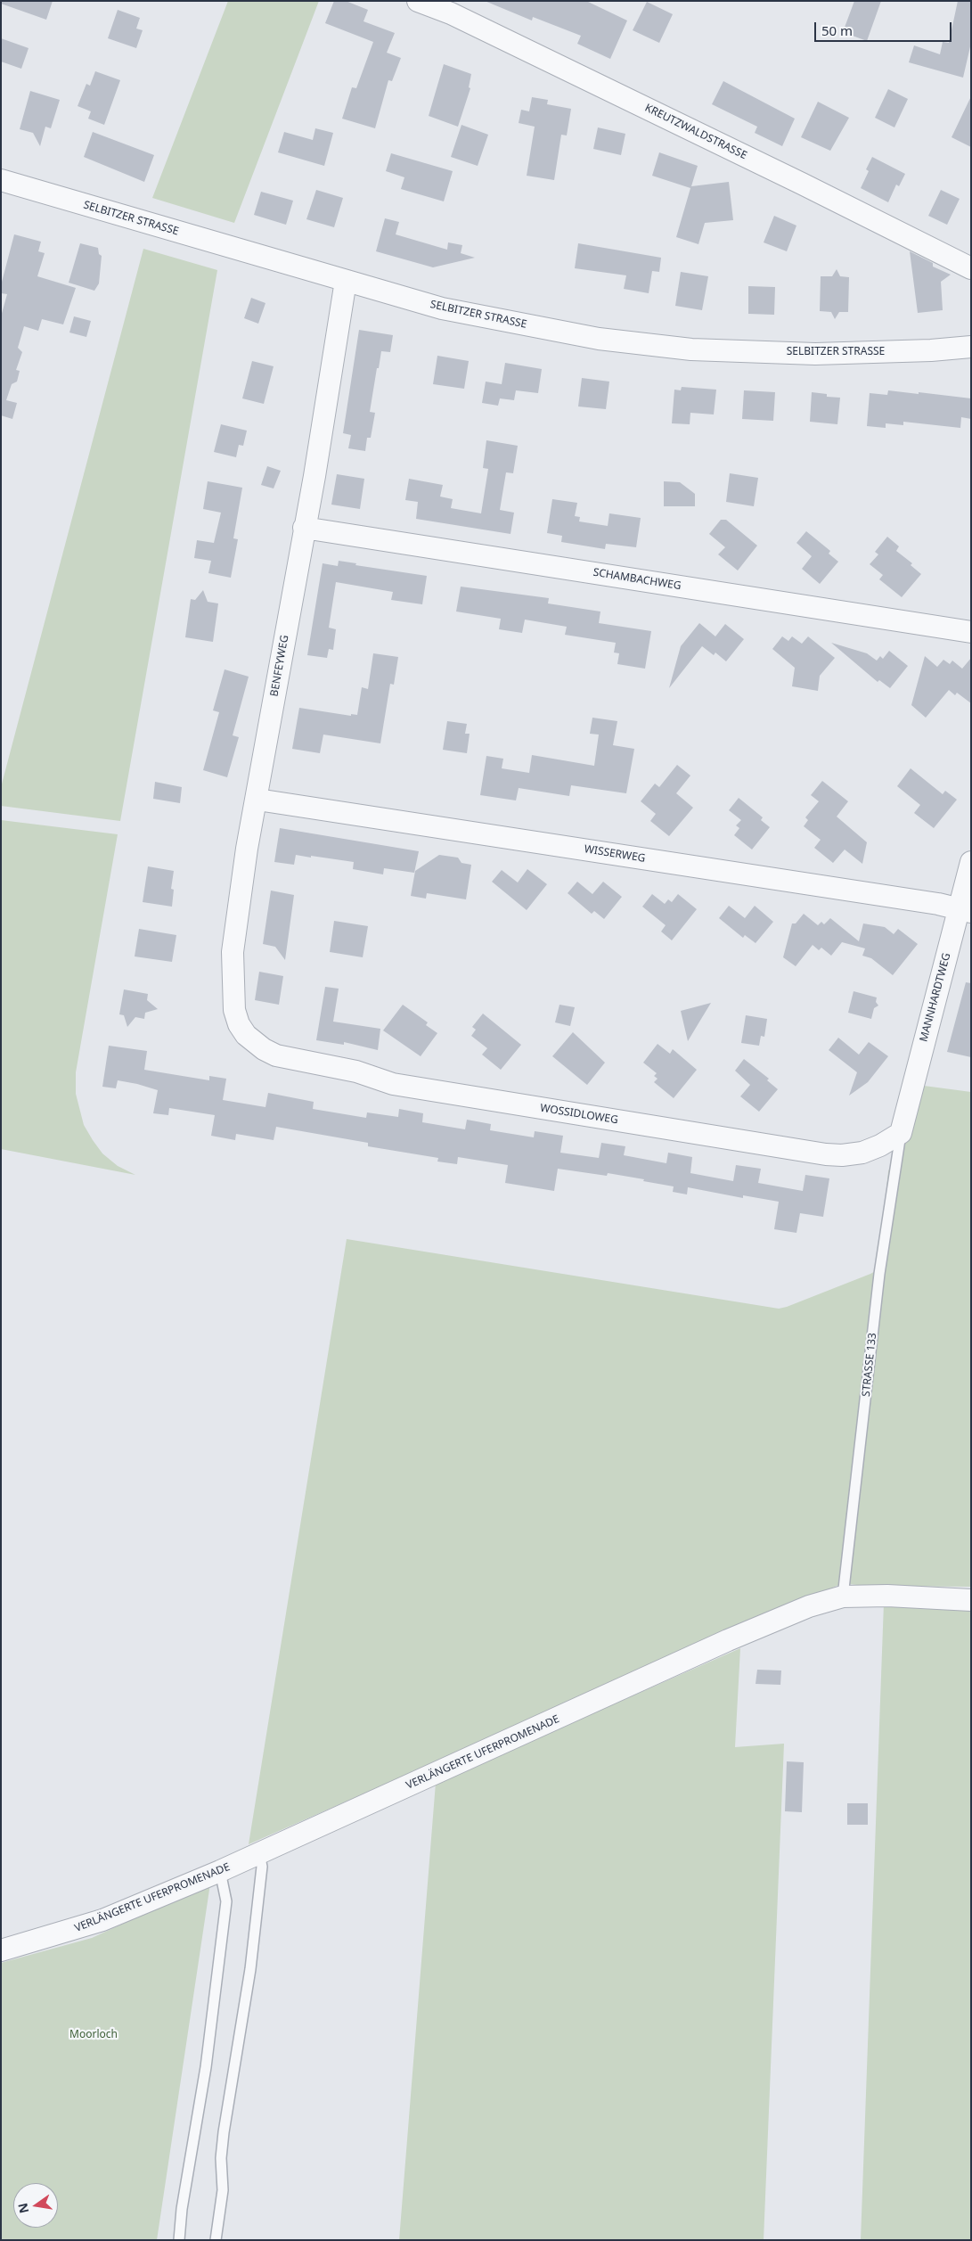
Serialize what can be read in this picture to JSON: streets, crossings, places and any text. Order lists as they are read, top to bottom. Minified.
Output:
{"streets":{"street":["KREUTZWALDSTRASSE","SELBITZER STRASSE","SCHAMBACHWEG","BENFEYWEG","WISSERWEG","MANNHARDTWEG","WOSSIDLOWEG","VERLÄNGERTE UFERPROMENADE"],"lane":["STRASSE 133"]},"crossings":[["SELBITZER STRASSE","BENFEYWEG"],["SCHAMBACHWEG","BENFEYWEG"],["BENFEYWEG","WISSERWEG"],["BENFEYWEG","WOSSIDLOWEG"],["WISSERWEG","MANNHARDTWEG"],["MANNHARDTWEG","WOSSIDLOWEG"],["MANNHARDTWEG","STRASSE 133"],["WOSSIDLOWEG","STRASSE 133"],["STRASSE 133","VERLÄNGERTE UFERPROMENADE"]],"parks":["Moorloch"],"scale_bar":"50 m","north":"left"}
